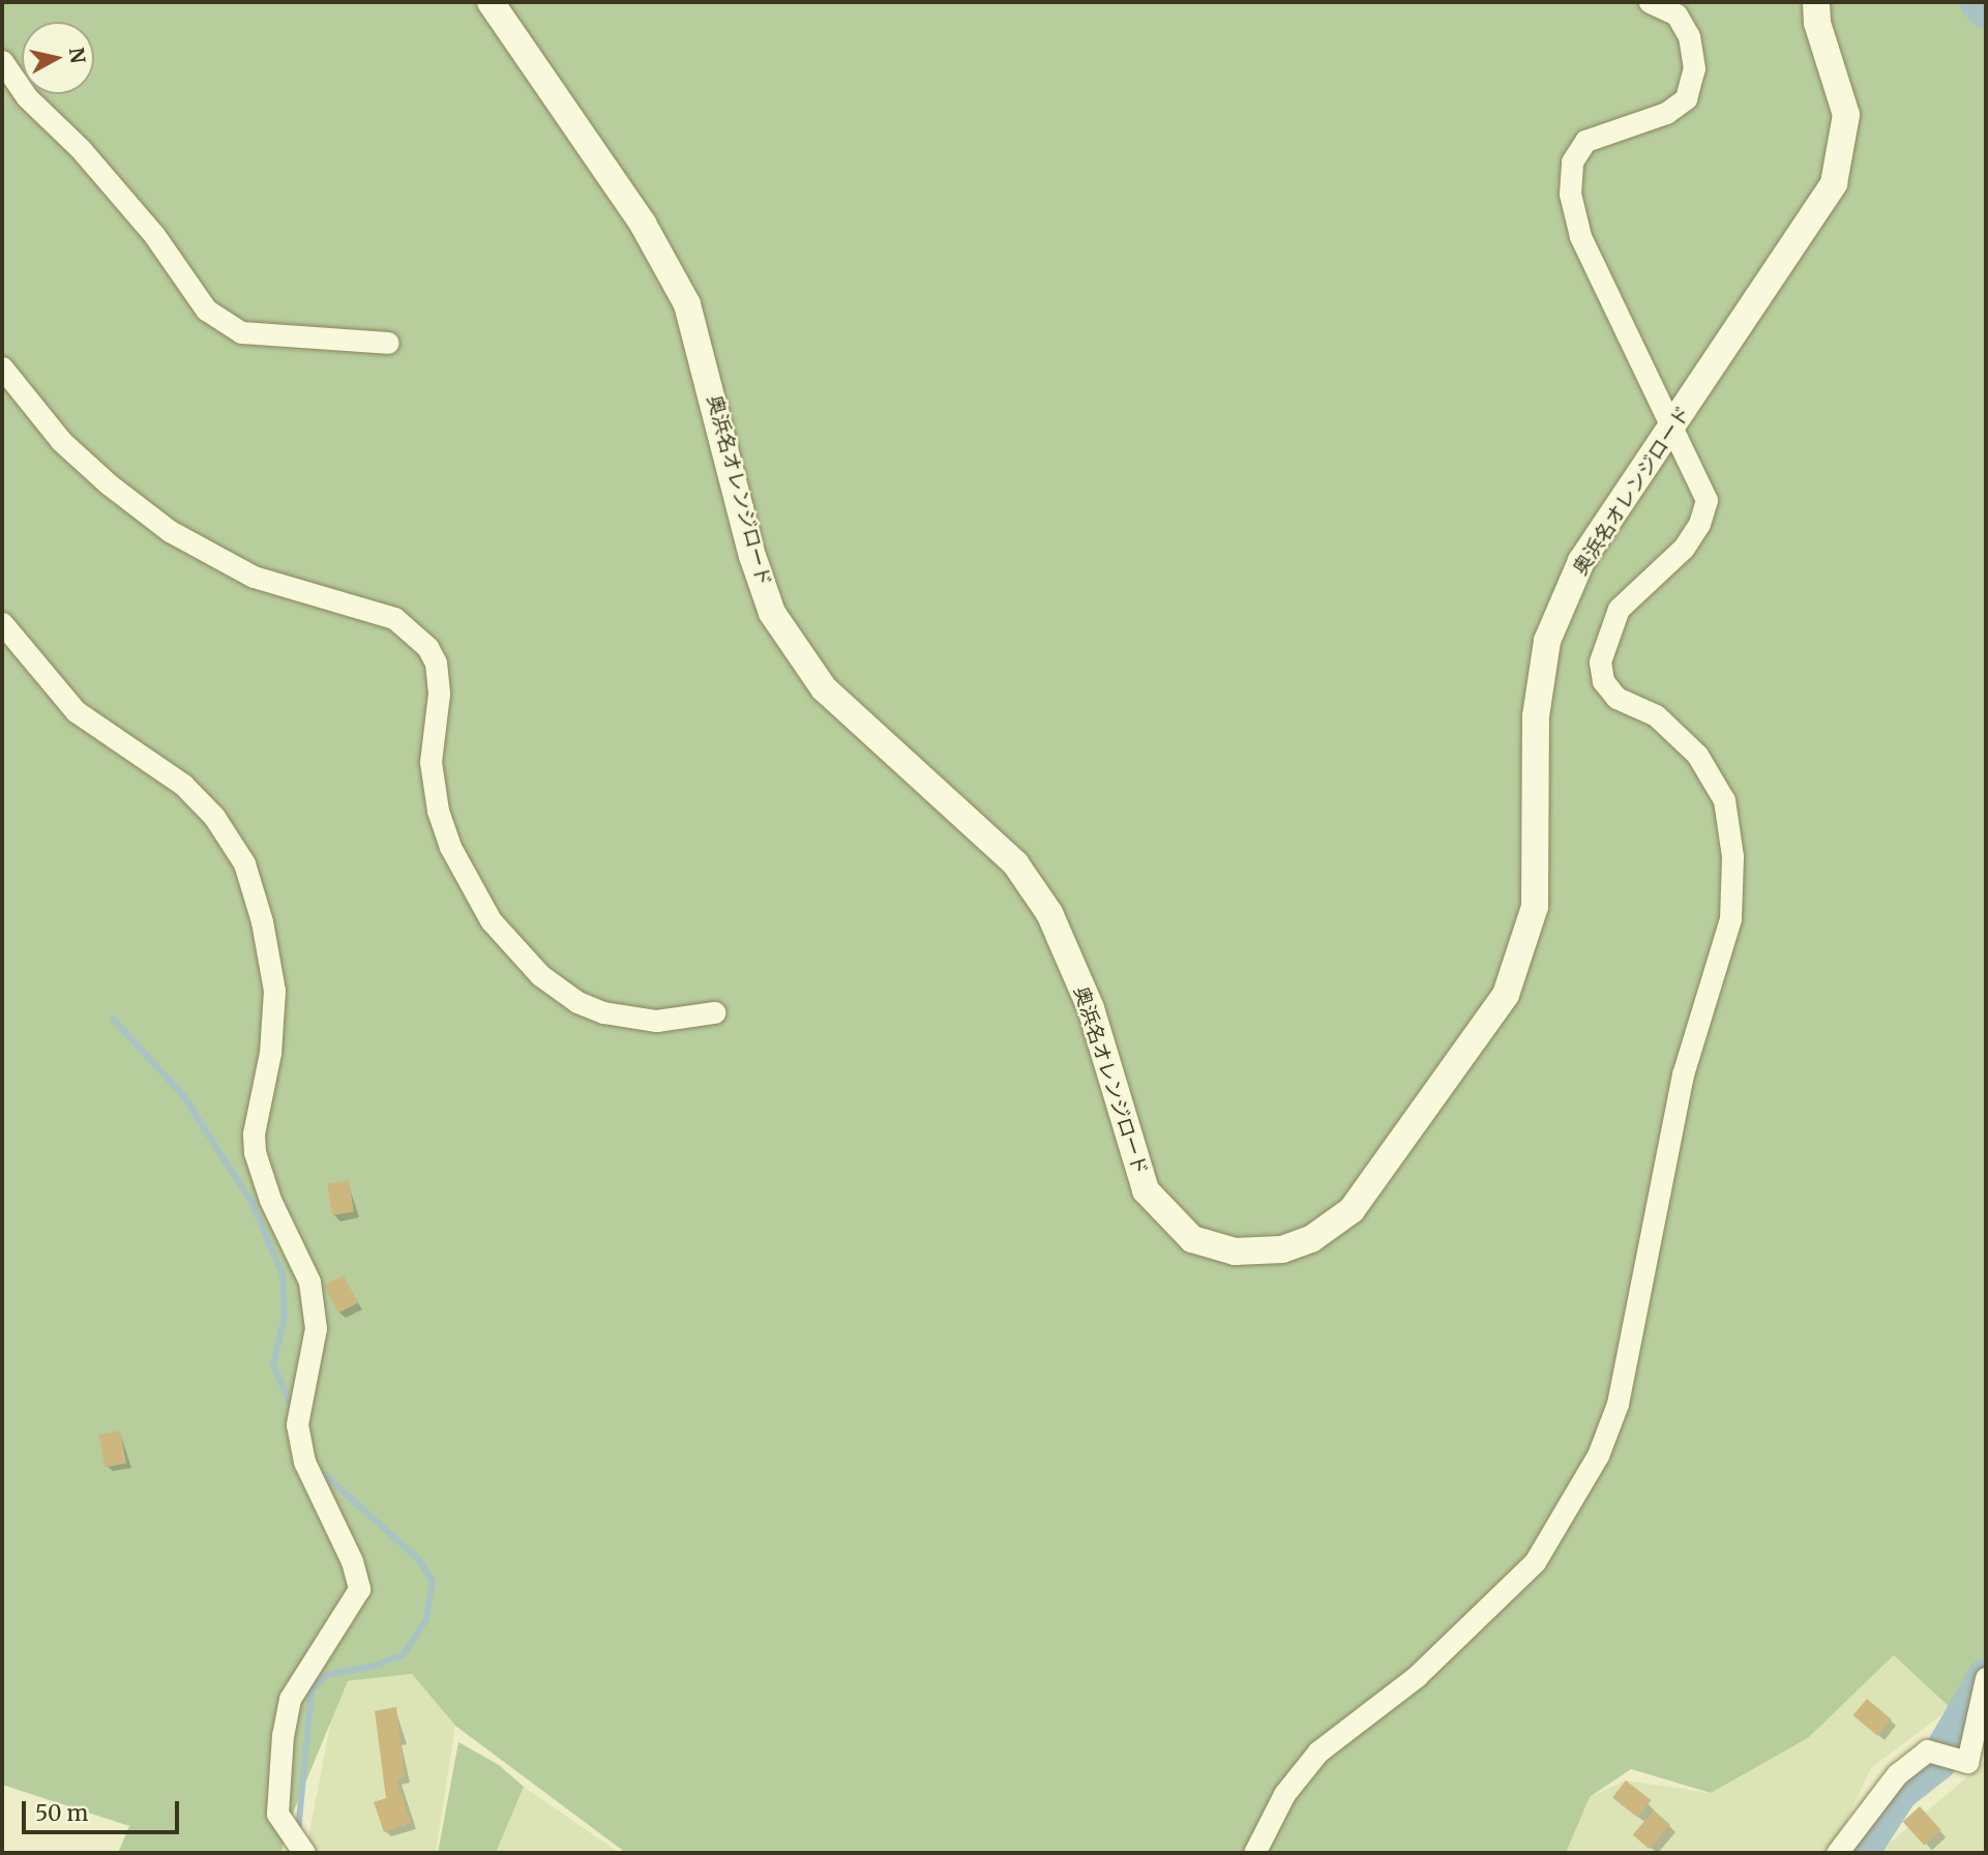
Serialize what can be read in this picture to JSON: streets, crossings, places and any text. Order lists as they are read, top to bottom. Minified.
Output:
{"streets":{"street":["奥浜名オレンジロード"]},"scale_bar":"50 m","north":"right"}
